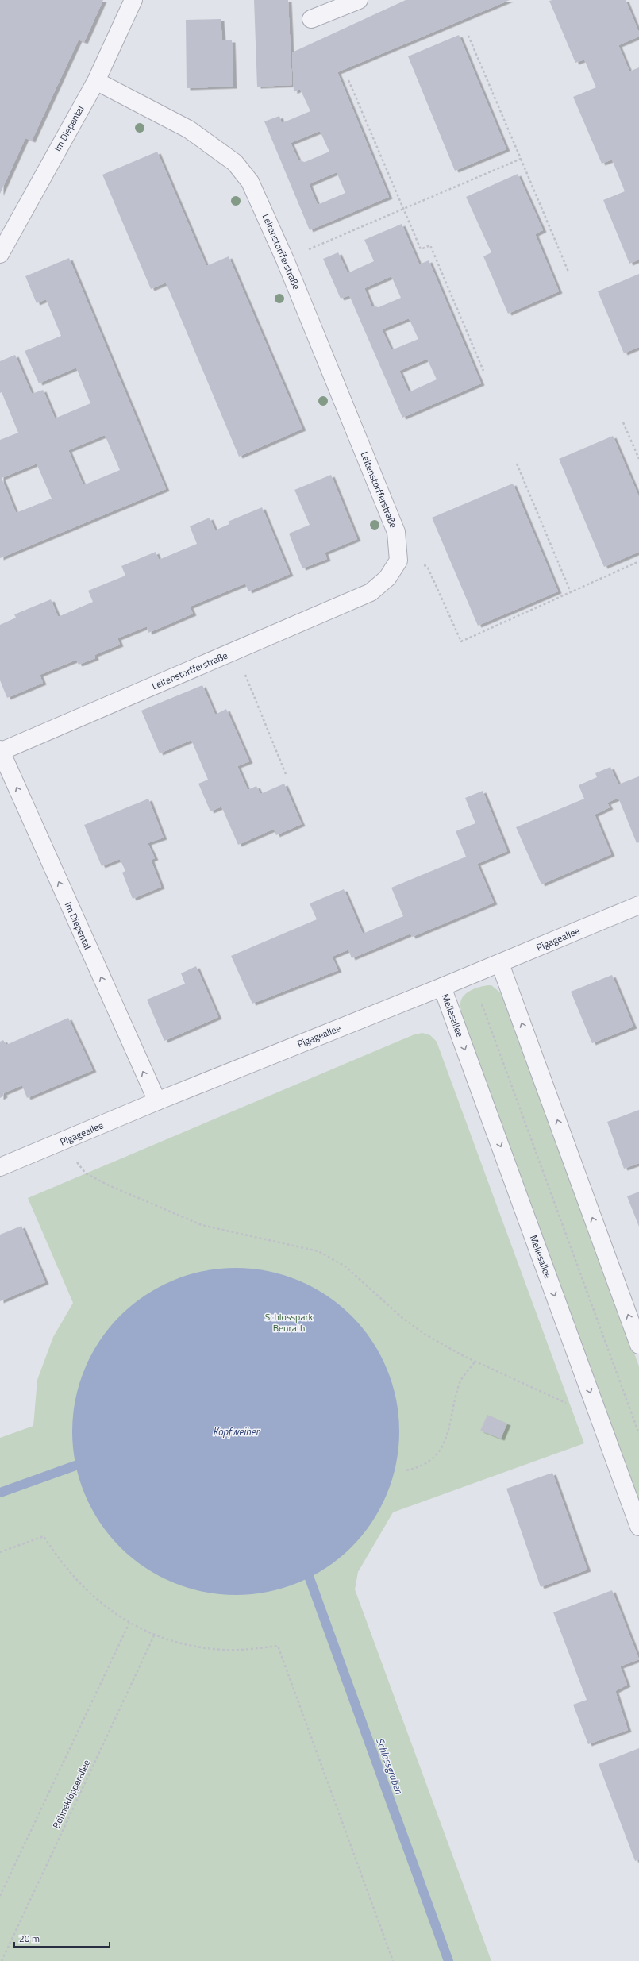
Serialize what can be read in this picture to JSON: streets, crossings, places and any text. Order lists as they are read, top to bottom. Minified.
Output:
{"streets":{"street":["Im Diepental","Leitenstorfferstraße","Pigageallee","Meliesallee"],"path":["Böhneklöpperallee"]},"crossings":[["Im Diepental","Leitenstorfferstraße"],["Im Diepental","Pigageallee"],["Pigageallee","Meliesallee"]],"one_way":["Im Diepental"],"water":["Kopfweiher","Schlossgraben"],"parks":["Schlosspark Benrath"],"scale_bar":"20 m"}
